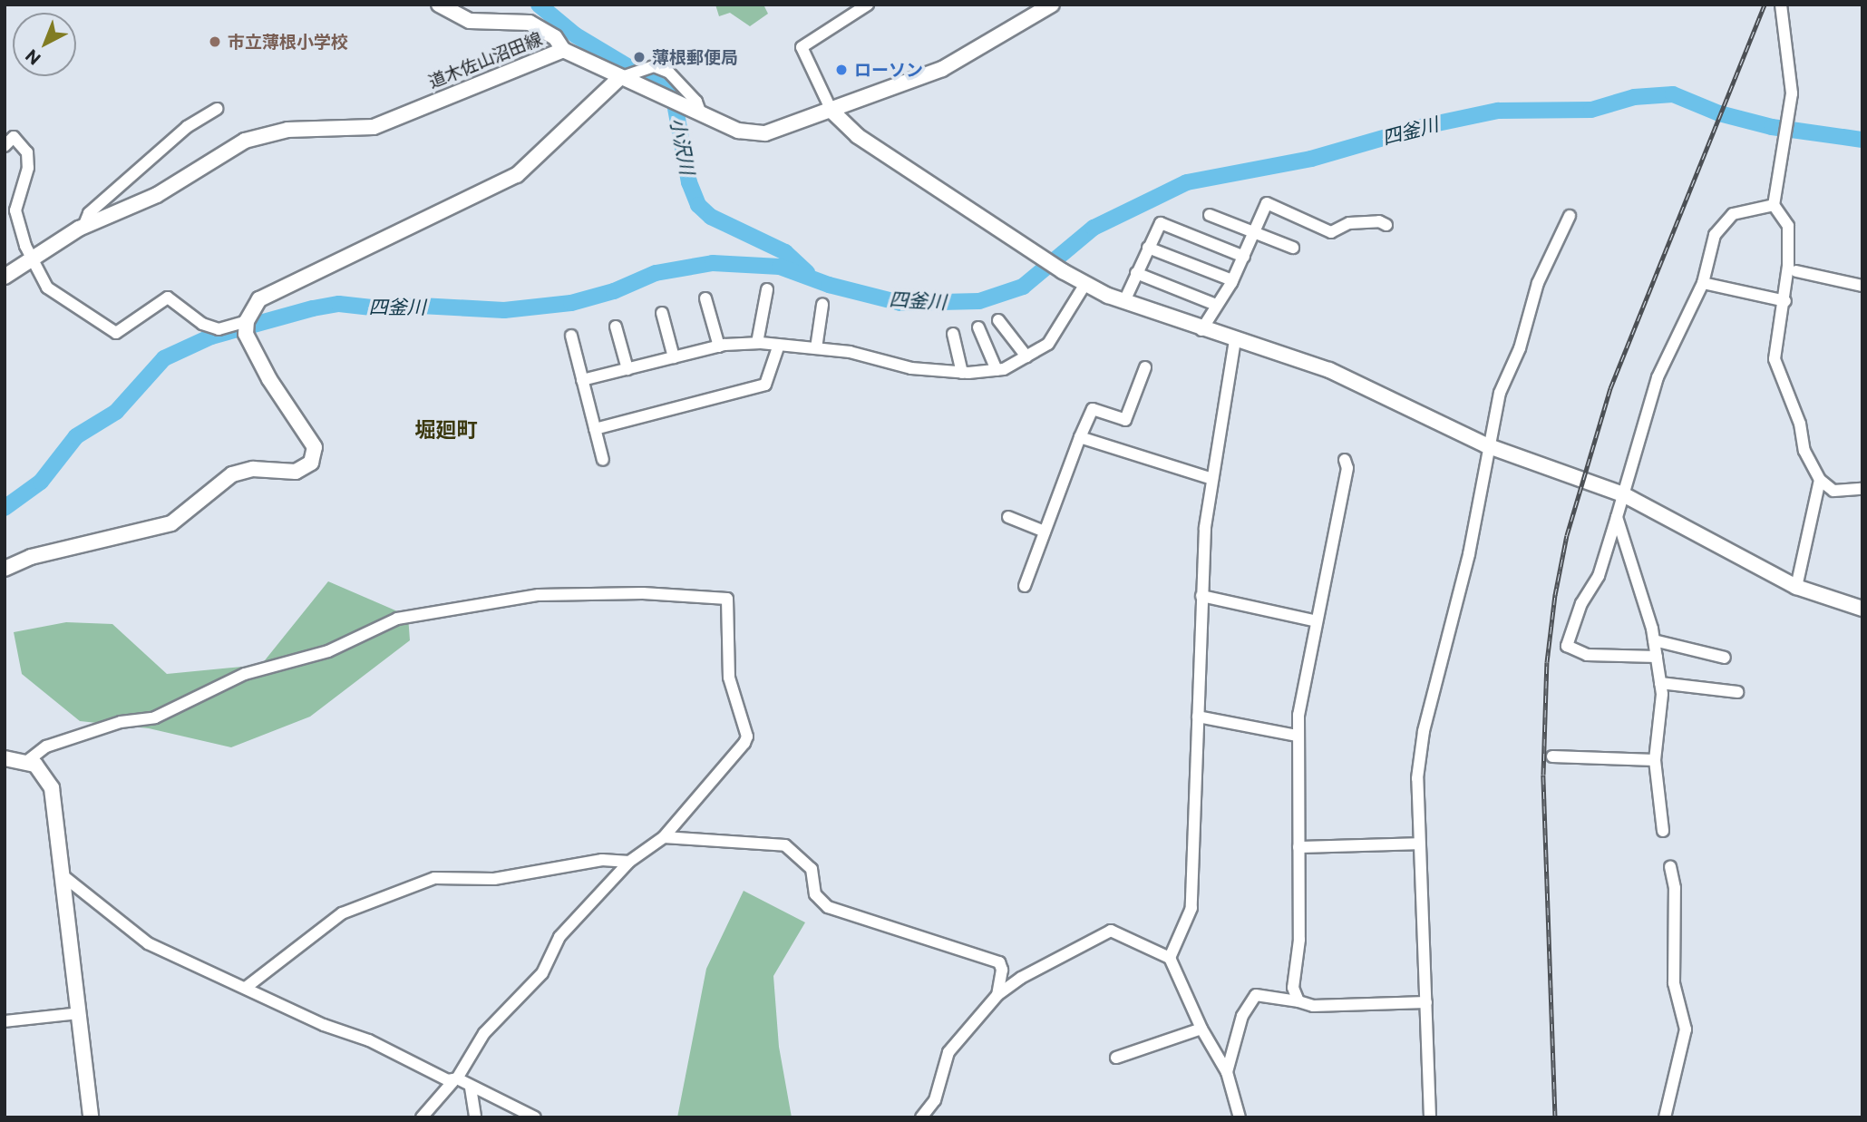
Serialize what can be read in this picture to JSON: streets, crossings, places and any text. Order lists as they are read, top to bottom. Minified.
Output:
{"streets":{"street":["道木佐山沼田線"]},"districts":["堀廻町"],"water":["四釜川","小沢川"],"places":["市立薄根小学校","薄根郵便局","ローソン"],"north":"bottom left"}
